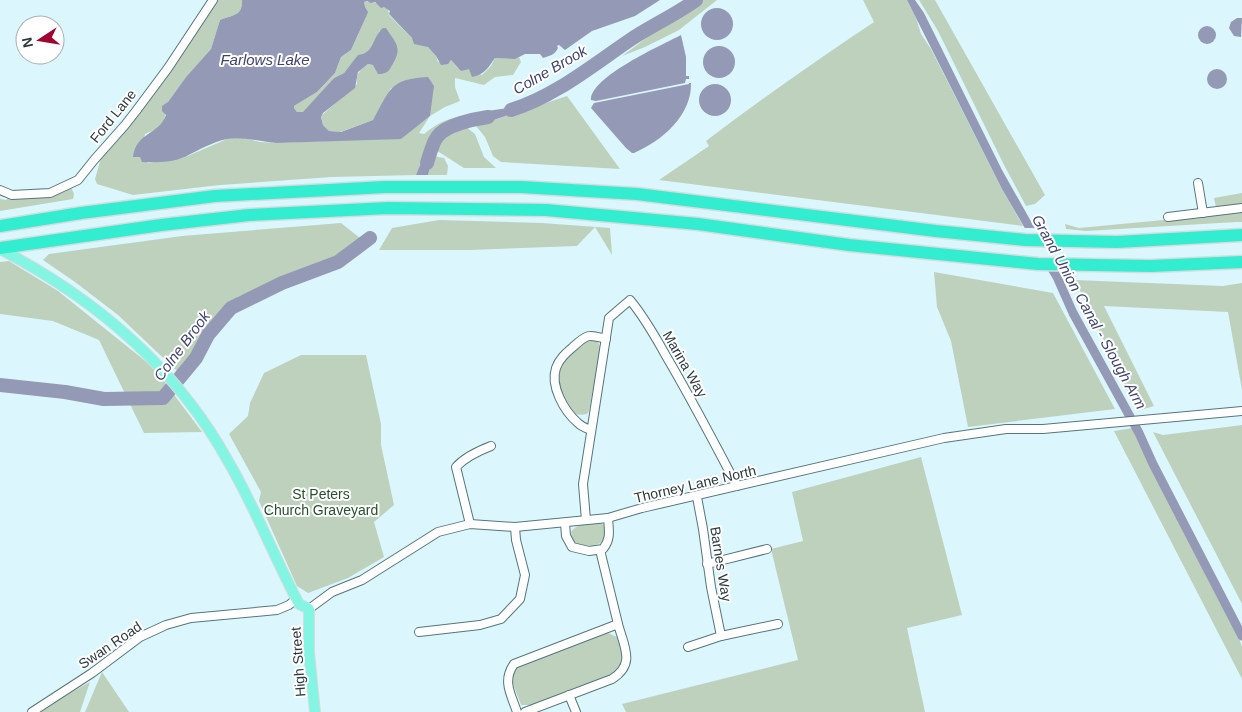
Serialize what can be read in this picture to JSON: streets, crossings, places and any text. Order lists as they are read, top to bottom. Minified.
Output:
{"streets":{"main road":["High Street"],"street":["Ford Lane","Marina Way","Thorney Lane North","Barnes Way","Swan Road"]},"crossings":[["Marina Way","Thorney Lane North"],["Thorney Lane North","Barnes Way"],["Thorney Lane North","High Street"]],"water":["Farlows Lake","Colne Brook","Grand Union Canal - Slough Arm"],"parks":["St Peters Church Graveyard"],"north":"left"}
